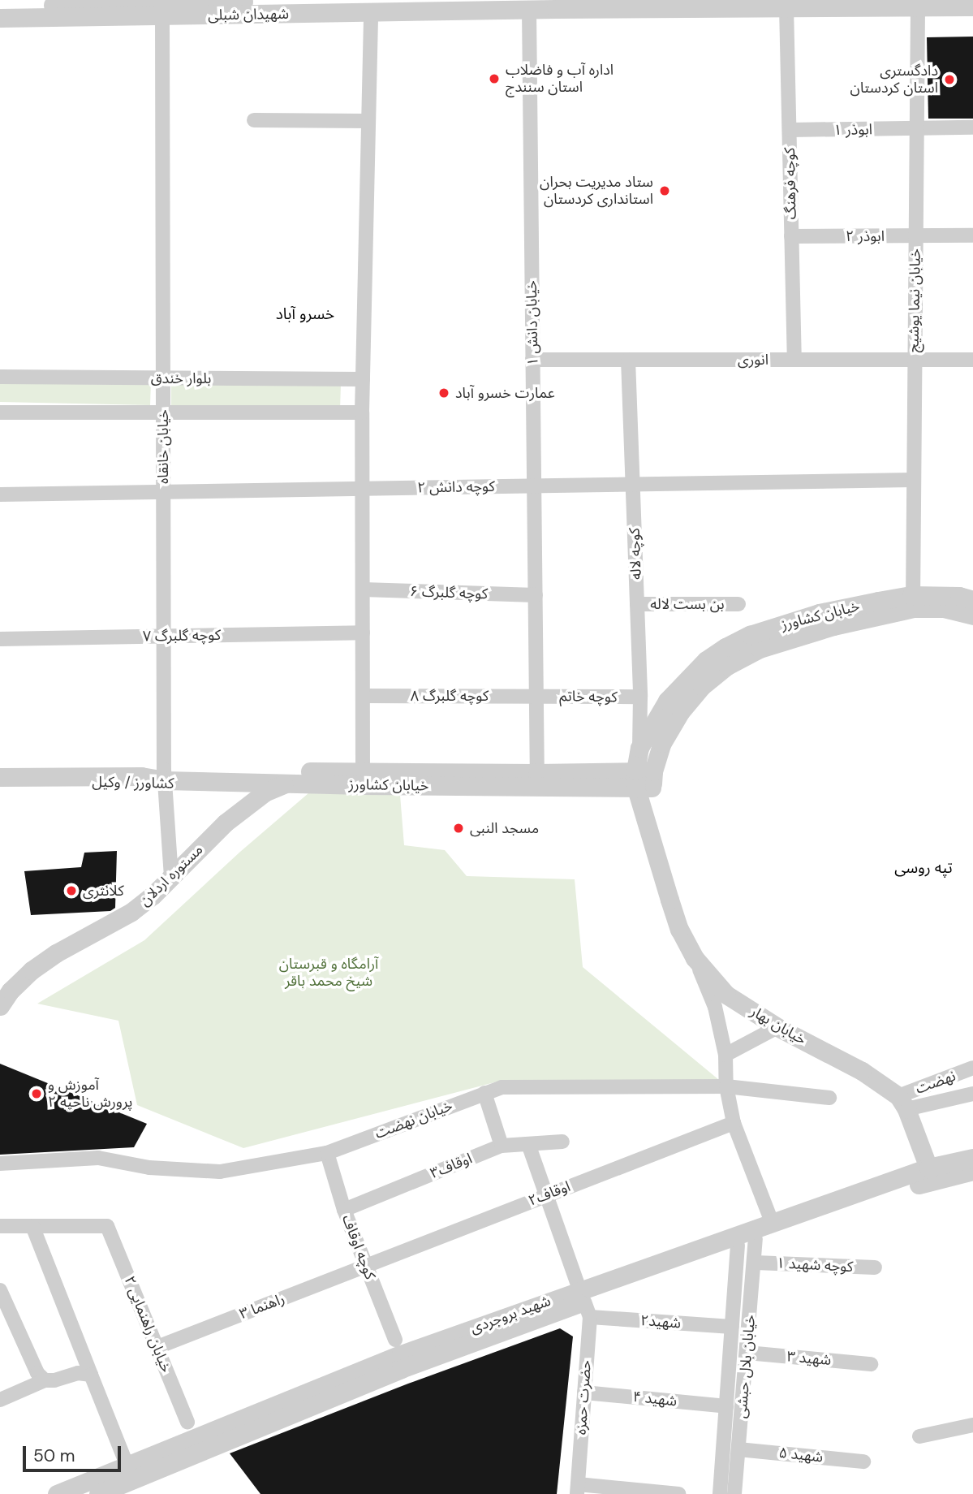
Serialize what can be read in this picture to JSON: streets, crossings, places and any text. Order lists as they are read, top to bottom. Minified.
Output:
{"streets":{"street":["شهیدان شبلی","ابوذر ۱","کوچه فرهنگ","ابوذر ۲","خیابان نیما یوشیج","خیابان دانش ۱","انوری","بلوار خندق","خیابان خانقاه","کوچه دانش ۲","کوچه لاله","کوچه گلبرگ ۶","بن بست لاله","خیابان کشاورز","کوچه گلبرگ ۷","کوچه گلبرگ ۸","کوچه خاتم","کشاورز / وکیل","مستوره اردلان","خیابان بهار","نهضت","خیابان نهضت","اوقاف۳","اوقاف۲","کوچه اوقاف","کوچه شهید ۱","راهنما ۳","شهید بروجردی","شهید۲","خیابان راهنمایی ۲","شهید ۳","خیابان بلال حبشی","حضرت حمزه","شهید ۴","شهید ۵"]},"crossings":[["شهیدان شبلی","کوچه فرهنگ"],["شهیدان شبلی","خیابان نیما یوشیج"],["شهیدان شبلی","خیابان دانش ۱"],["شهیدان شبلی","خیابان خانقاه"],["ابوذر ۱","کوچه فرهنگ"],["ابوذر ۱","خیابان نیما یوشیج"],["کوچه فرهنگ","ابوذر ۲"],["کوچه فرهنگ","انوری"],["ابوذر ۲","خیابان نیما یوشیج"],["خیابان نیما یوشیج","انوری"],["خیابان نیما یوشیج","کوچه دانش ۲"],["خیابان نیما یوشیج","خیابان کشاورز"],["خیابان دانش ۱","انوری"],["خیابان دانش ۱","کوچه دانش ۲"],["خیابان دانش ۱","کوچه گلبرگ ۶"],["خیابان دانش ۱","خیابان کشاورز"],["خیابان دانش ۱","کوچه گلبرگ ۸"],["خیابان دانش ۱","کوچه خاتم"],["انوری","کوچه لاله"],["بلوار خندق","خیابان خانقاه"],["خیابان خانقاه","کوچه دانش ۲"],["خیابان خانقاه","خیابان کشاورز"],["خیابان خانقاه","کوچه گلبرگ ۷"],["خیابان خانقاه","کشاورز / وکیل"],["خیابان خانقاه","مستوره اردلان"],["کوچه دانش ۲","کوچه لاله"],["کوچه لاله","بن بست لاله"],["کوچه لاله","خیابان کشاورز"],["کوچه لاله","کوچه خاتم"],["خیابان کشاورز","کشاورز / وکیل"],["خیابان کشاورز","مستوره اردلان"],["خیابان کشاورز","خیابان بهار"],["کوچه گلبرگ ۸","کوچه خاتم"],["کشاورز / وکیل","مستوره اردلان"],["خیابان بهار","نهضت"],["خیابان نهضت","کوچه اوقاف"],["اوقاف۳","کوچه اوقاف"],["اوقاف۲","کوچه اوقاف"],["اوقاف۲","راهنما ۳"],["کوچه اوقاف","راهنما ۳"],["کوچه شهید ۱","خیابان بلال حبشی"],["راهنما ۳","خیابان راهنمایی ۲"],["شهید بروجردی","شهید۲"],["شهید بروجردی","خیابان بلال حبشی"],["شهید بروجردی","حضرت حمزه"],["شهید۲","خیابان بلال حبشی"],["شهید۲","حضرت حمزه"],["شهید ۳","خیابان بلال حبشی"],["خیابان بلال حبشی","شهید ۴"],["خیابان بلال حبشی","شهید ۵"],["حضرت حمزه","شهید ۴"]],"districts":["خسرو آباد","تپه روسی"],"parks":["آرامگاه و قبرستان شیخ محمد باقر"],"places":["اداره آب و فاضلاب استان سنندج","دادگستری استان کردستان","ستاد مدیریت بحران استانداری کردستان","عمارت خسرو آباد","مسجد النبی","کلانتری","آموزش و پرورش ناحیه ۲"],"scale_bar":"50 m"}
